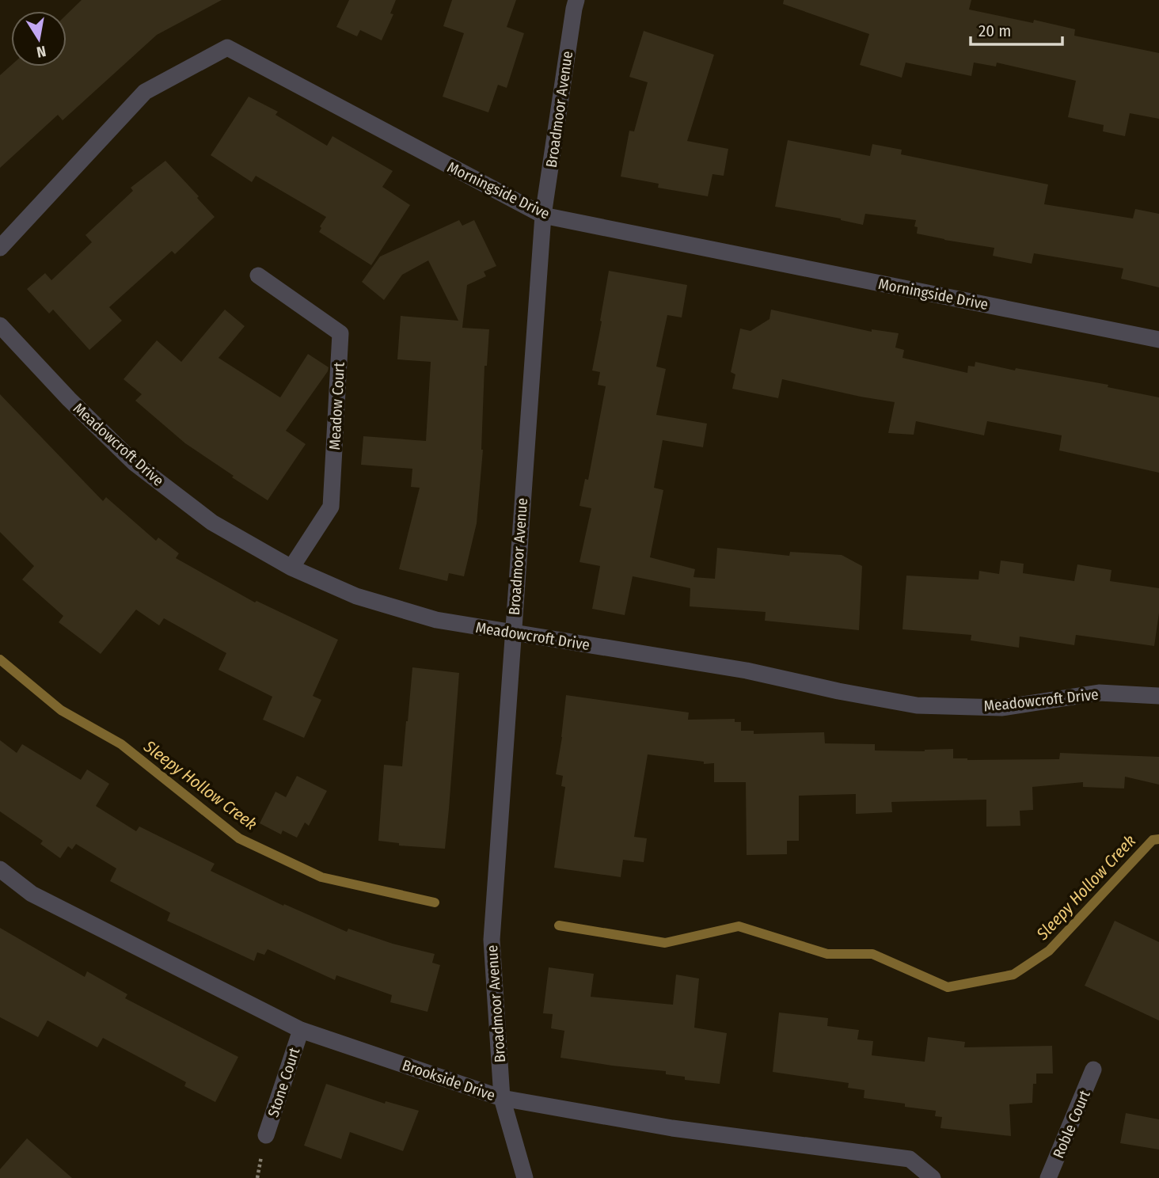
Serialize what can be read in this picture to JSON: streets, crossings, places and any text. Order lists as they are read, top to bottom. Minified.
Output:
{"streets":{"street":["Broadmoor Avenue","Morningside Drive","Meadow Court","Meadowcroft Drive","Brookside Drive","Stone Court","Roble Court"]},"crossings":[["Broadmoor Avenue","Morningside Drive"],["Broadmoor Avenue","Meadowcroft Drive"],["Broadmoor Avenue","Brookside Drive"],["Meadow Court","Meadowcroft Drive"],["Brookside Drive","Stone Court"]],"water":["Sleepy Hollow Creek"],"scale_bar":"20 m","north":"bottom"}
